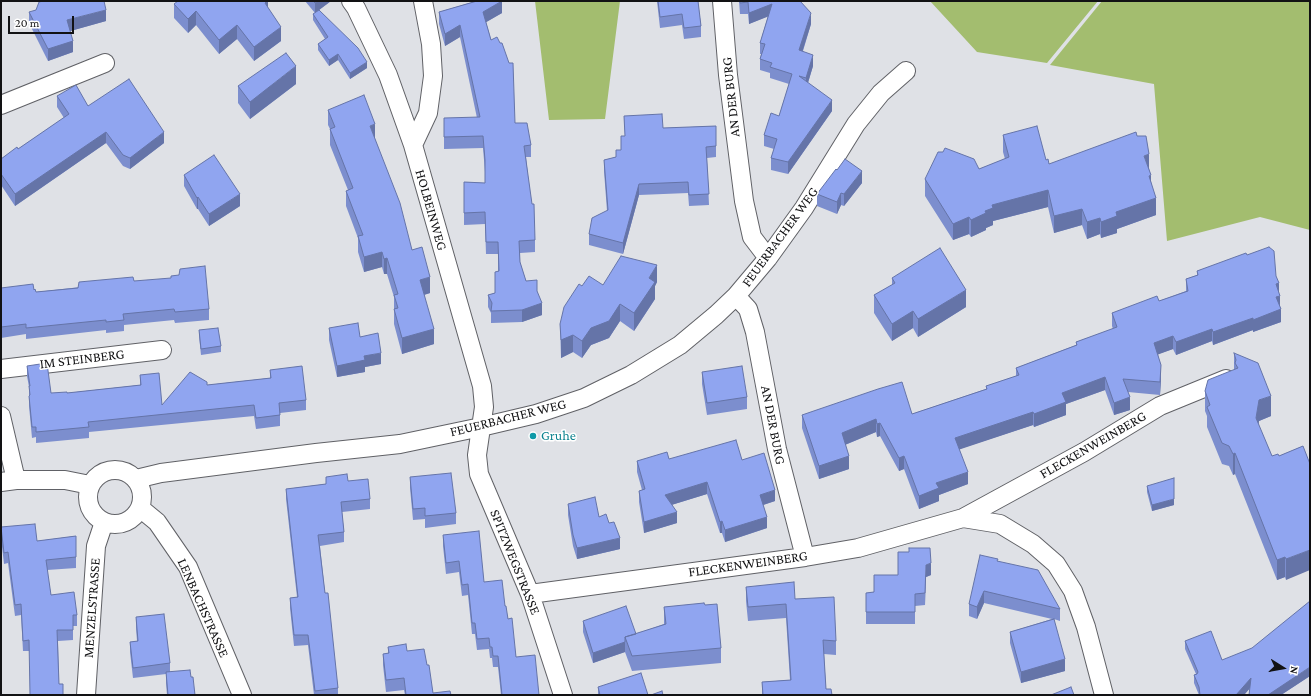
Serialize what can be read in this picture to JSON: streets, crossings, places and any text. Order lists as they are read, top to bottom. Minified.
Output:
{"streets":{"street":["AN DER BURG","HOLBEINWEG","FEUERBACHER WEG","IM STEINBERG","FLECKENWEINBERG","SPITZWEGSTRASSE","MENZELSTRASSE","LENBACHSTRASSE"]},"crossings":[["AN DER BURG","FEUERBACHER WEG"],["AN DER BURG","FLECKENWEINBERG"],["HOLBEINWEG","FEUERBACHER WEG"],["HOLBEINWEG","SPITZWEGSTRASSE"],["FEUERBACHER WEG","SPITZWEGSTRASSE"],["FEUERBACHER WEG","MENZELSTRASSE"],["FEUERBACHER WEG","LENBACHSTRASSE"],["FLECKENWEINBERG","SPITZWEGSTRASSE"],["MENZELSTRASSE","LENBACHSTRASSE"]],"places":["Gruhe"],"scale_bar":"20 m","north":"right"}
